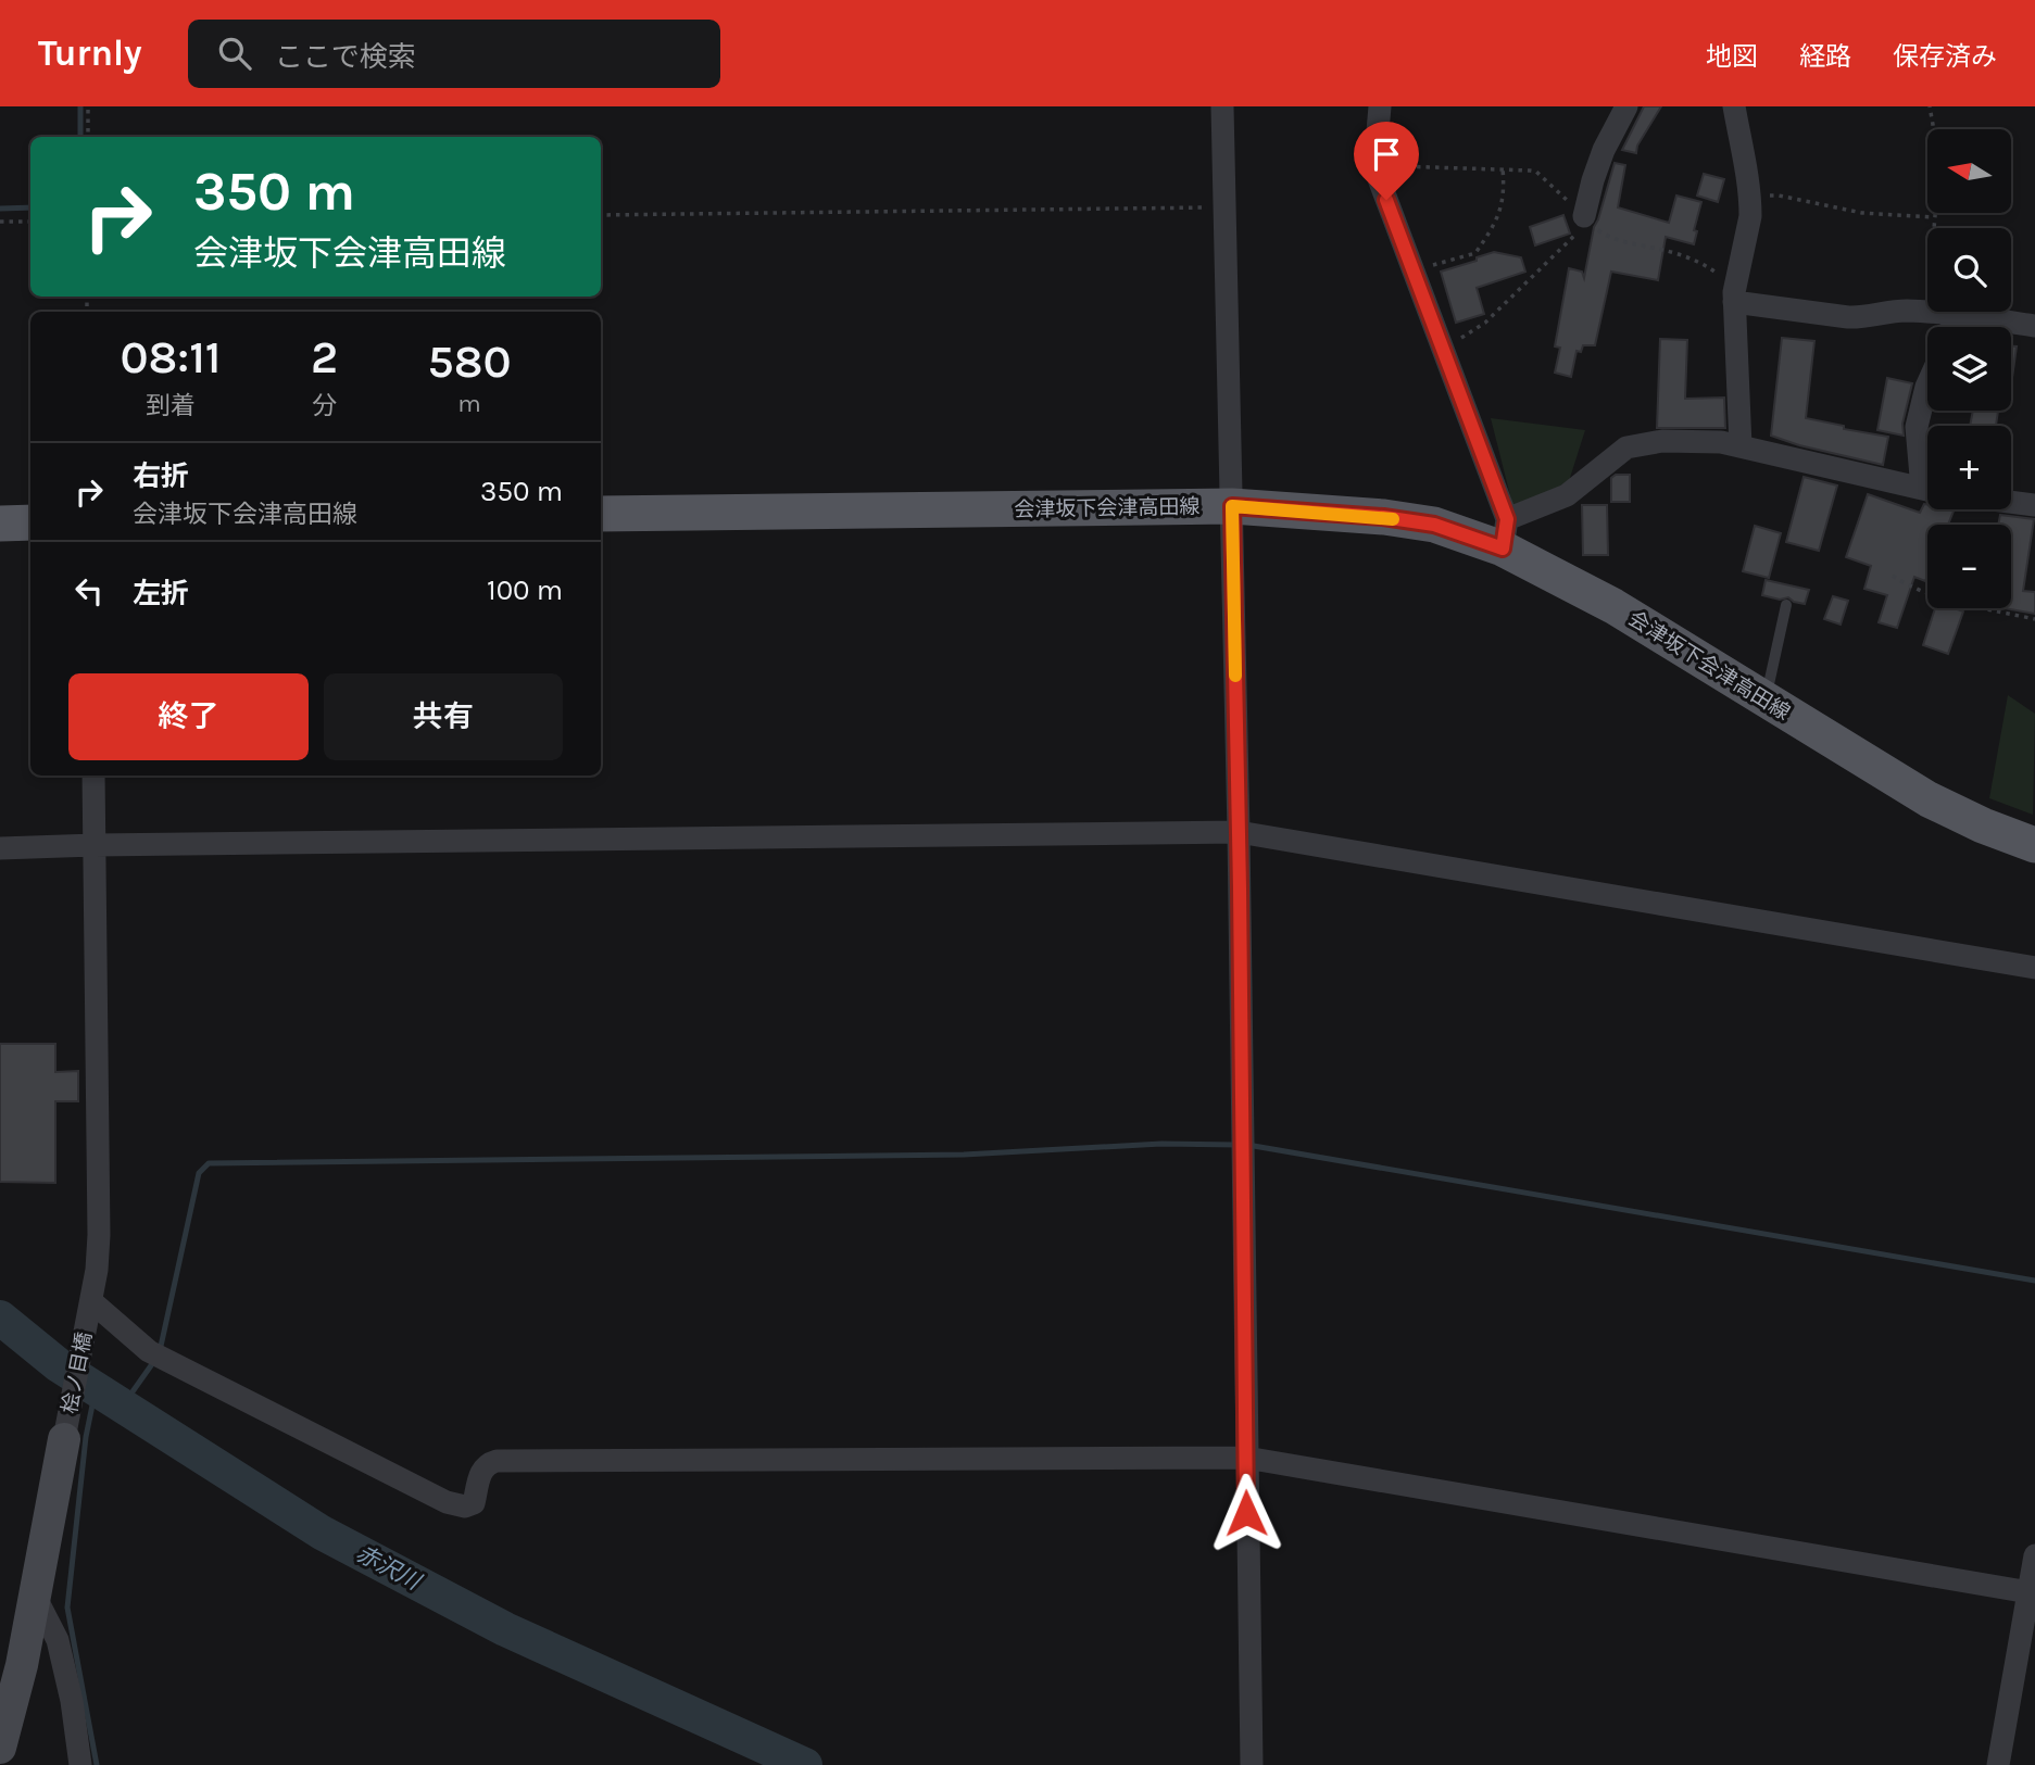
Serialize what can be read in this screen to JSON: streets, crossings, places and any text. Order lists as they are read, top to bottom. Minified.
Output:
{"streets":{"main road":["会津坂下会津高田線"],"street":["桧ノ目橋"]},"water":["赤沢川"],"north":"left","page":{"header":"Turnly","search":"ここで検索","nav":["地図","経路","保存済み"],"map_buttons":["+","−"],"turn":["350 m","会津坂下会津高田線"],"eta":["08:11","到着","2","分","580","m"],"list":[{"name":"右折","note":"会津坂下会津高田線","value":"350 m"},{"name":"左折","value":"100 m"}],"buttons":["終了","共有"]}}
